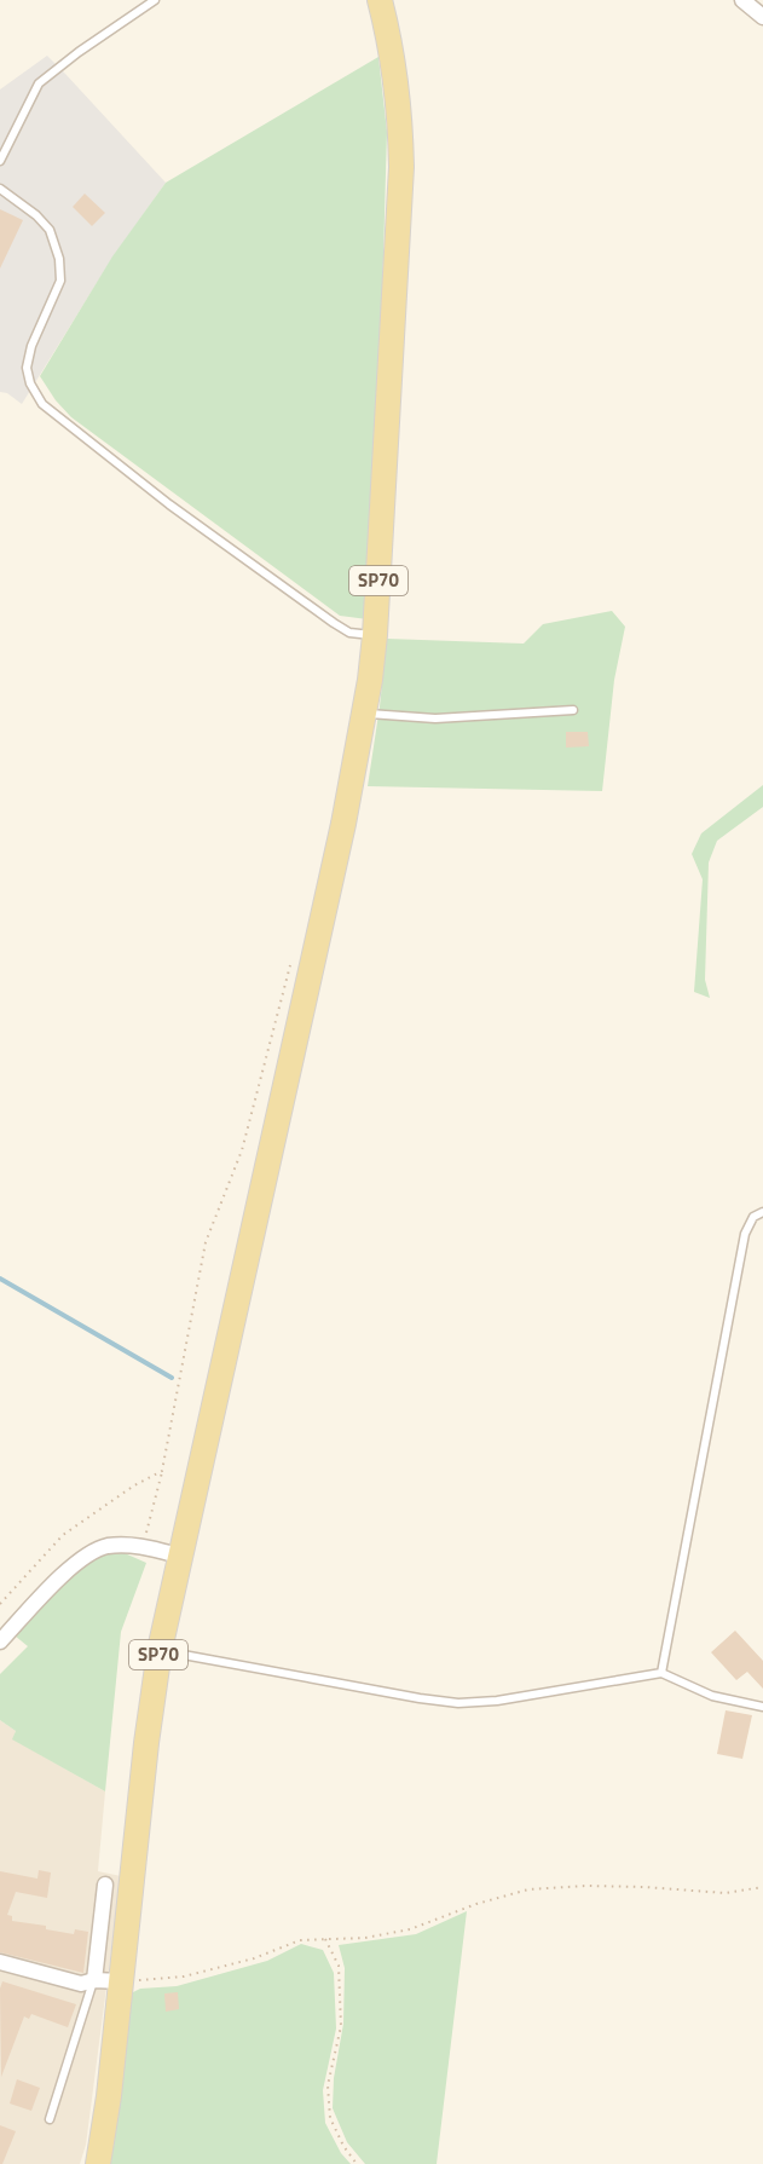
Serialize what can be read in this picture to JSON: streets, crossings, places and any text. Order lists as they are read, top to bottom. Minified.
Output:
{"streets":{"main road":["SP70"]}}
